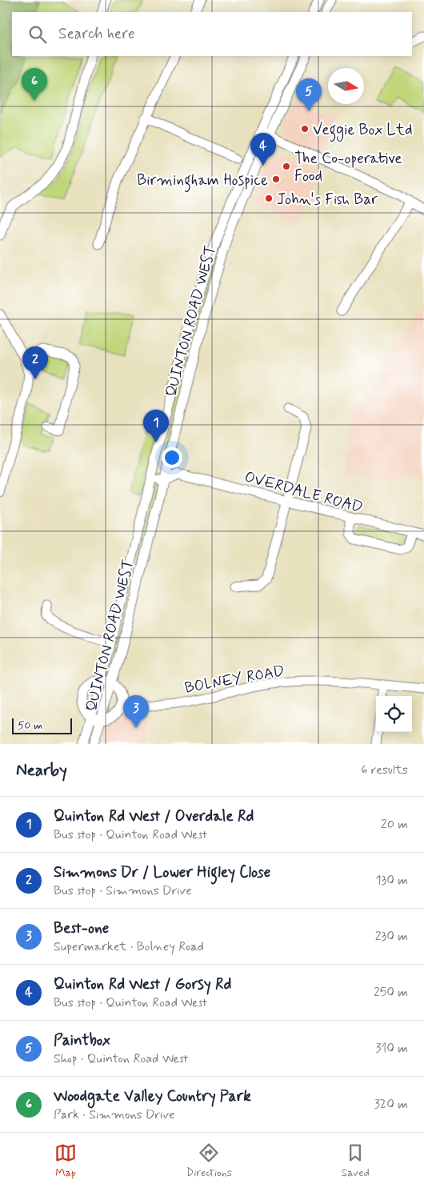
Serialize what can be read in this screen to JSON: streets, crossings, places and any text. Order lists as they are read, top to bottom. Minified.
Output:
{"streets":{"street":["QUINTON ROAD WEST","OVERDALE ROAD","BOLNEY ROAD"]},"places":["Veggie Box Ltd","The Co-operative Food","Birmingham Hospice","John's Fish Bar"],"scale_bar":"50 m","north":"right","page":{"search":"Search here","pins":["6","5","4","2","1","3"],"scale":"50 m","heading":["Nearby","6 results"],"list":[{"mark":"1","name":"Quinton Rd West / Overdale Rd","note":"Bus stop · Quinton Road West","value":"20 m"},{"mark":"2","name":"Simmons Dr / Lower Higley Close","note":"Bus stop · Simmons Drive","value":"130 m"},{"mark":"3","name":"Best-one","note":"Supermarket · Bolney Road","value":"230 m"},{"mark":"4","name":"Quinton Rd West / Gorsy Rd","note":"Bus stop · Quinton Road West","value":"250 m"},{"mark":"5","name":"Paintbox","note":"Shop · Quinton Road West","value":"310 m"},{"mark":"6","name":"Woodgate Valley Country Park","note":"Park · Simmons Drive","value":"320 m"}],"nav":["Map","Directions","Saved"]}}
